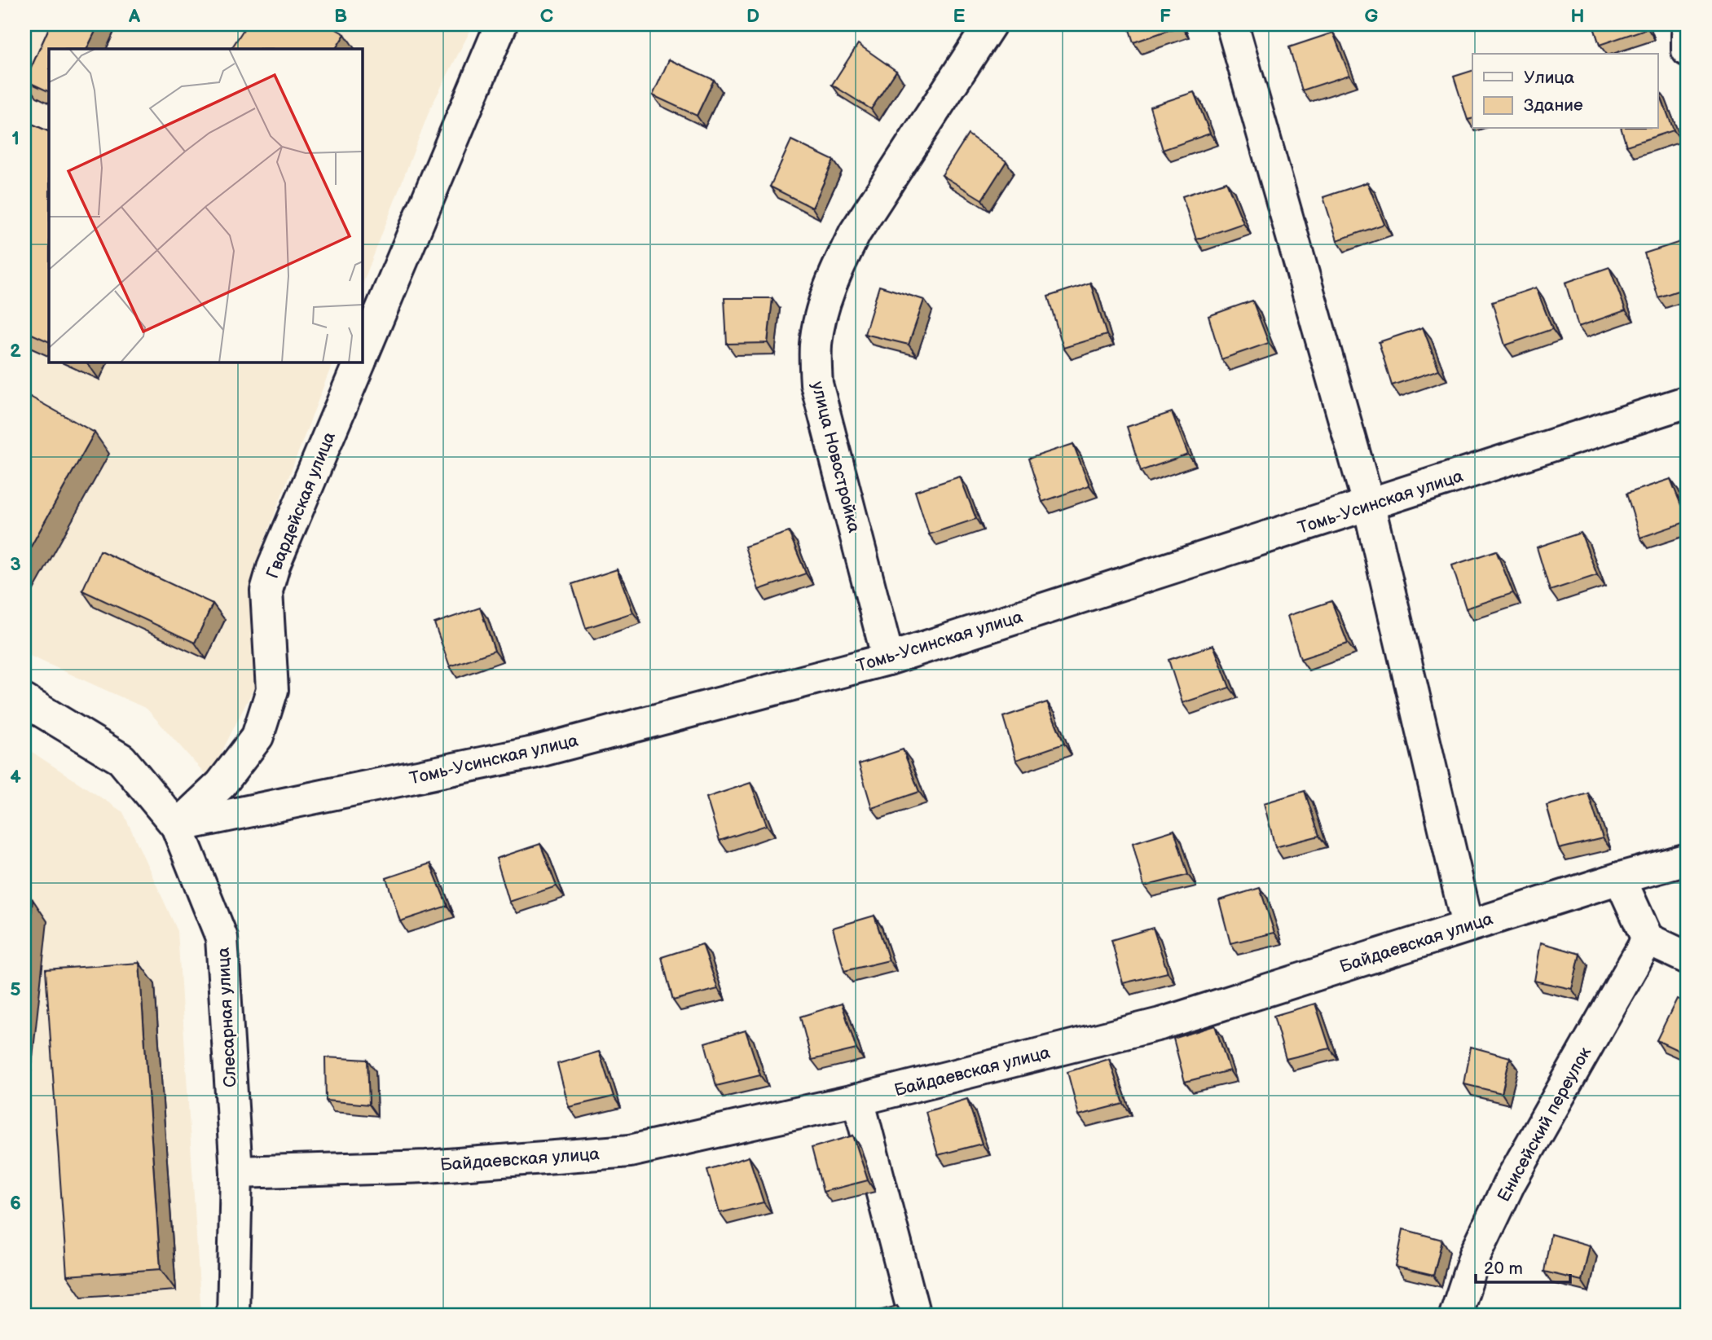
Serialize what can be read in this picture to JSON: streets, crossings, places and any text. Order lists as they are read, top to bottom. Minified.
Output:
{"streets":{"street":["улица Новостройка","Томь-Усинская улица","Гвардейская улица","Байдаевская улица","Слесарная улица","Енисейский переулок"]},"crossings":[["улица Новостройка","Томь-Усинская улица"],["Томь-Усинская улица","Гвардейская улица"],["Томь-Усинская улица","Слесарная улица"],["Гвардейская улица","Слесарная улица"],["Байдаевская улица","Слесарная улица"]],"legend":["Улица","Здание"],"scale_bar":"20 m","grid":{"columns":["A","B","C","D","E","F","G","H"],"rows":["1","2","3","4","5","6"]}}
